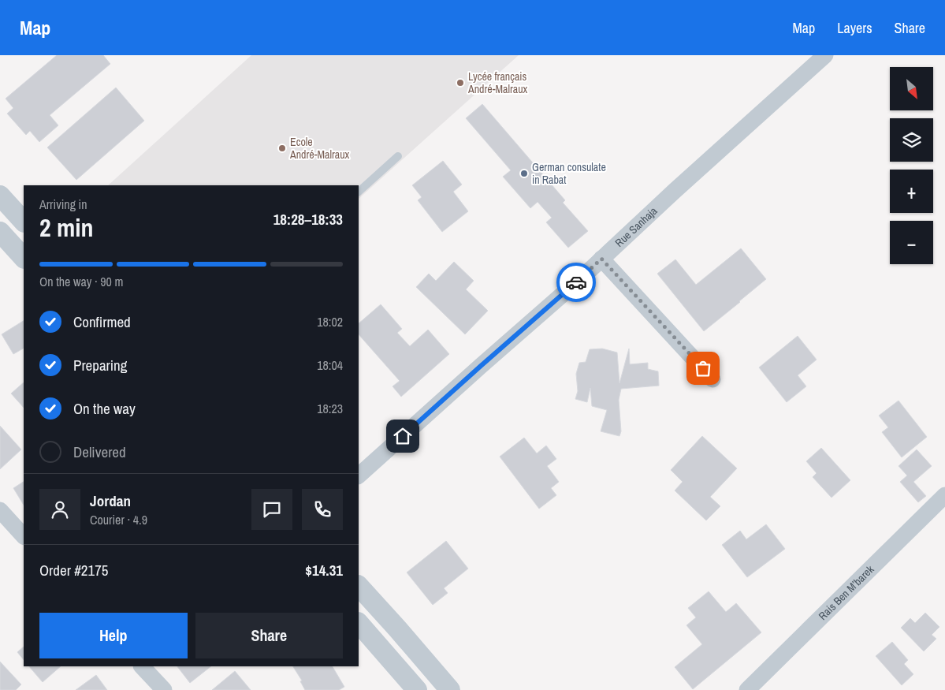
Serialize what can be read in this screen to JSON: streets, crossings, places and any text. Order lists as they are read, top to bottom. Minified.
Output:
{"streets":{"street":["Rue Sanhaja","Rais Ben M’barek"]},"places":["Lycée français André-Malraux","Ecole André-Malraux","German consulate in Rabat"],"north":"bottom right","page":{"header":"Map","nav":["Map","Layers","Share"],"map_buttons":["+","−"],"heading":["2 min","Arriving in","18:28–18:33"],"panel":["Jordan","Courier · 4.9","Order #2175","$14.31"],"bar":"On the way · 90 m","list":[["Confirmed","18:02"],["Preparing","18:04"],["On the way","18:23"],"Delivered"],"buttons":["Help","Share"]}}
